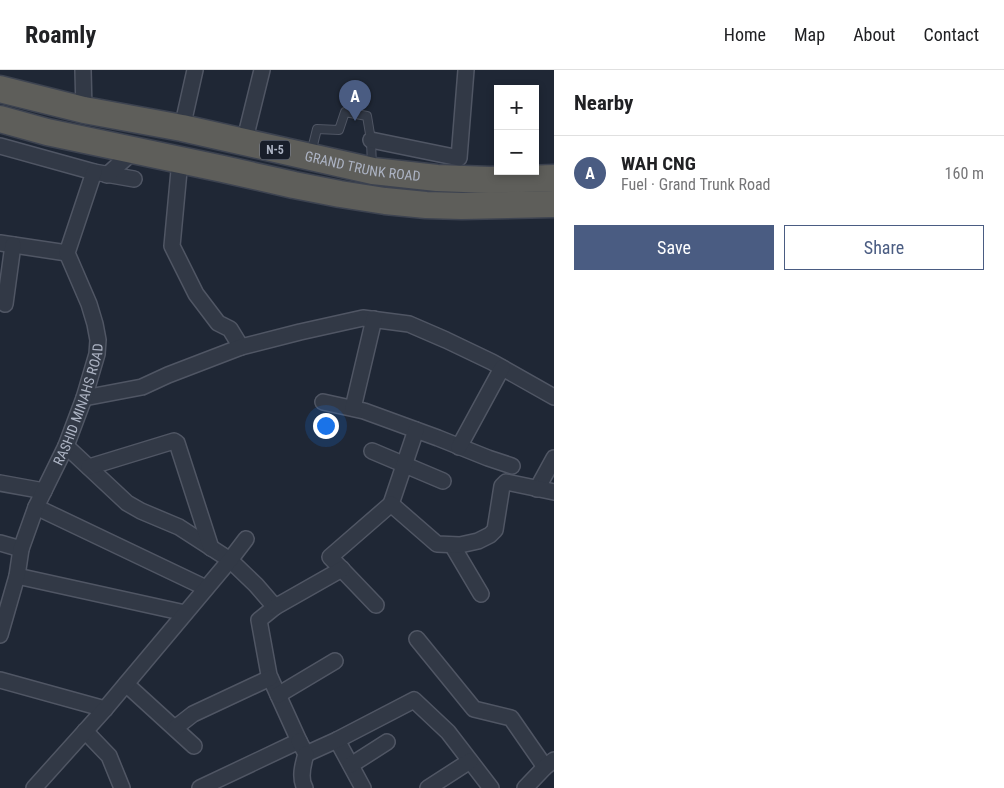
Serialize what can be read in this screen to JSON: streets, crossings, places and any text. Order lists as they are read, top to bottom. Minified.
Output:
{"streets":{"highway":["N-5","GRAND TRUNK ROAD"],"street":["RASHID MINAHS ROAD"]},"page":{"header":"Roamly","nav":["Home","Map","About","Contact"],"heading":"Nearby","pins":"A","map_buttons":["+","−"],"list":[{"mark":"A","name":"WAH CNG","note":"Fuel · Grand Trunk Road","value":"160 m"}],"buttons":["Save","Share"]}}
